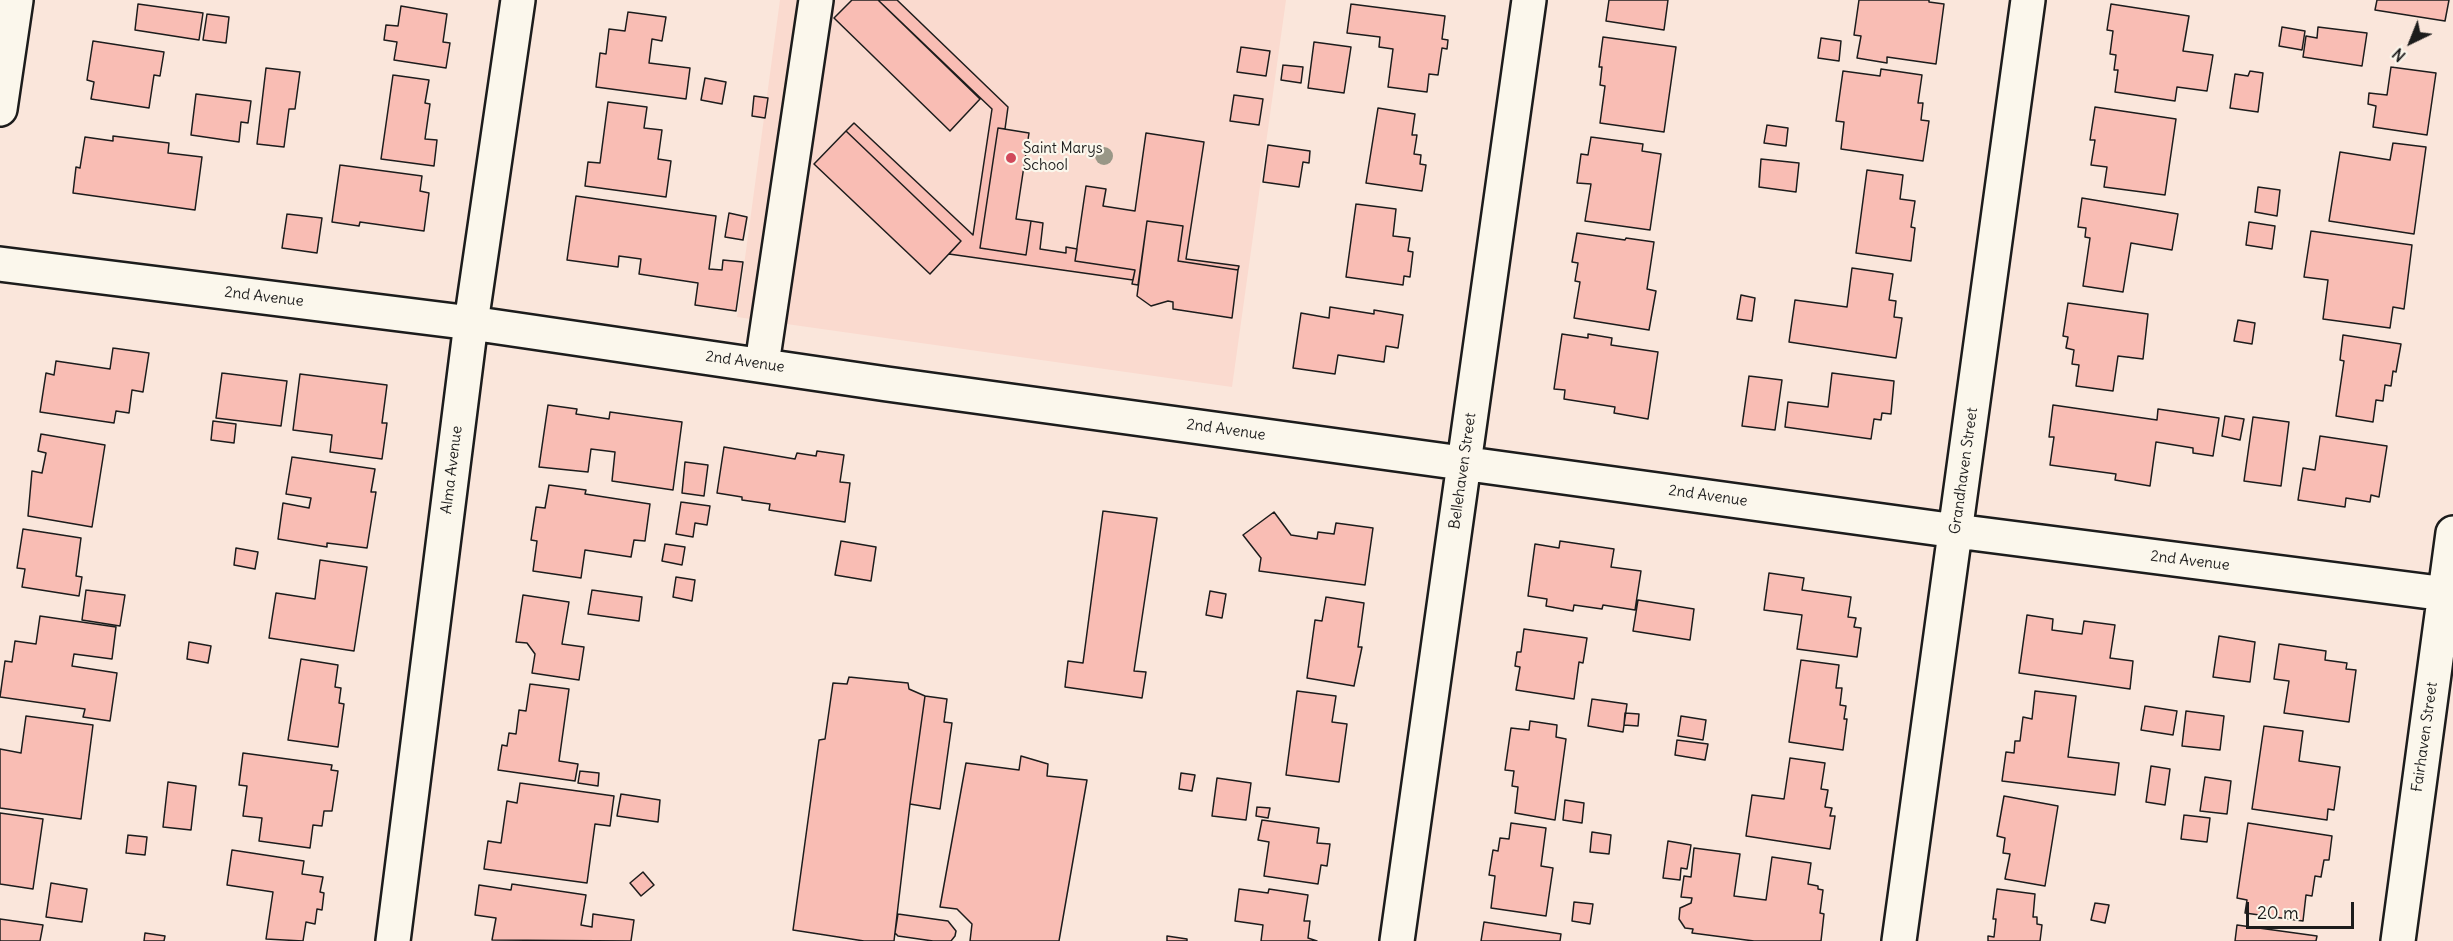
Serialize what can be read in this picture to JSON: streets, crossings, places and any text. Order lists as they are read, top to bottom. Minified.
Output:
{"streets":{"street":["2nd Avenue","Alma Avenue","Bellehaven Street","Grandhaven Street","Fairhaven Street"]},"crossings":[["2nd Avenue","Alma Avenue"],["2nd Avenue","Bellehaven Street"],["2nd Avenue","Grandhaven Street"],["2nd Avenue","Fairhaven Street"]],"places":["Saint Marys School"],"scale_bar":"20 m","north":"bottom left"}
